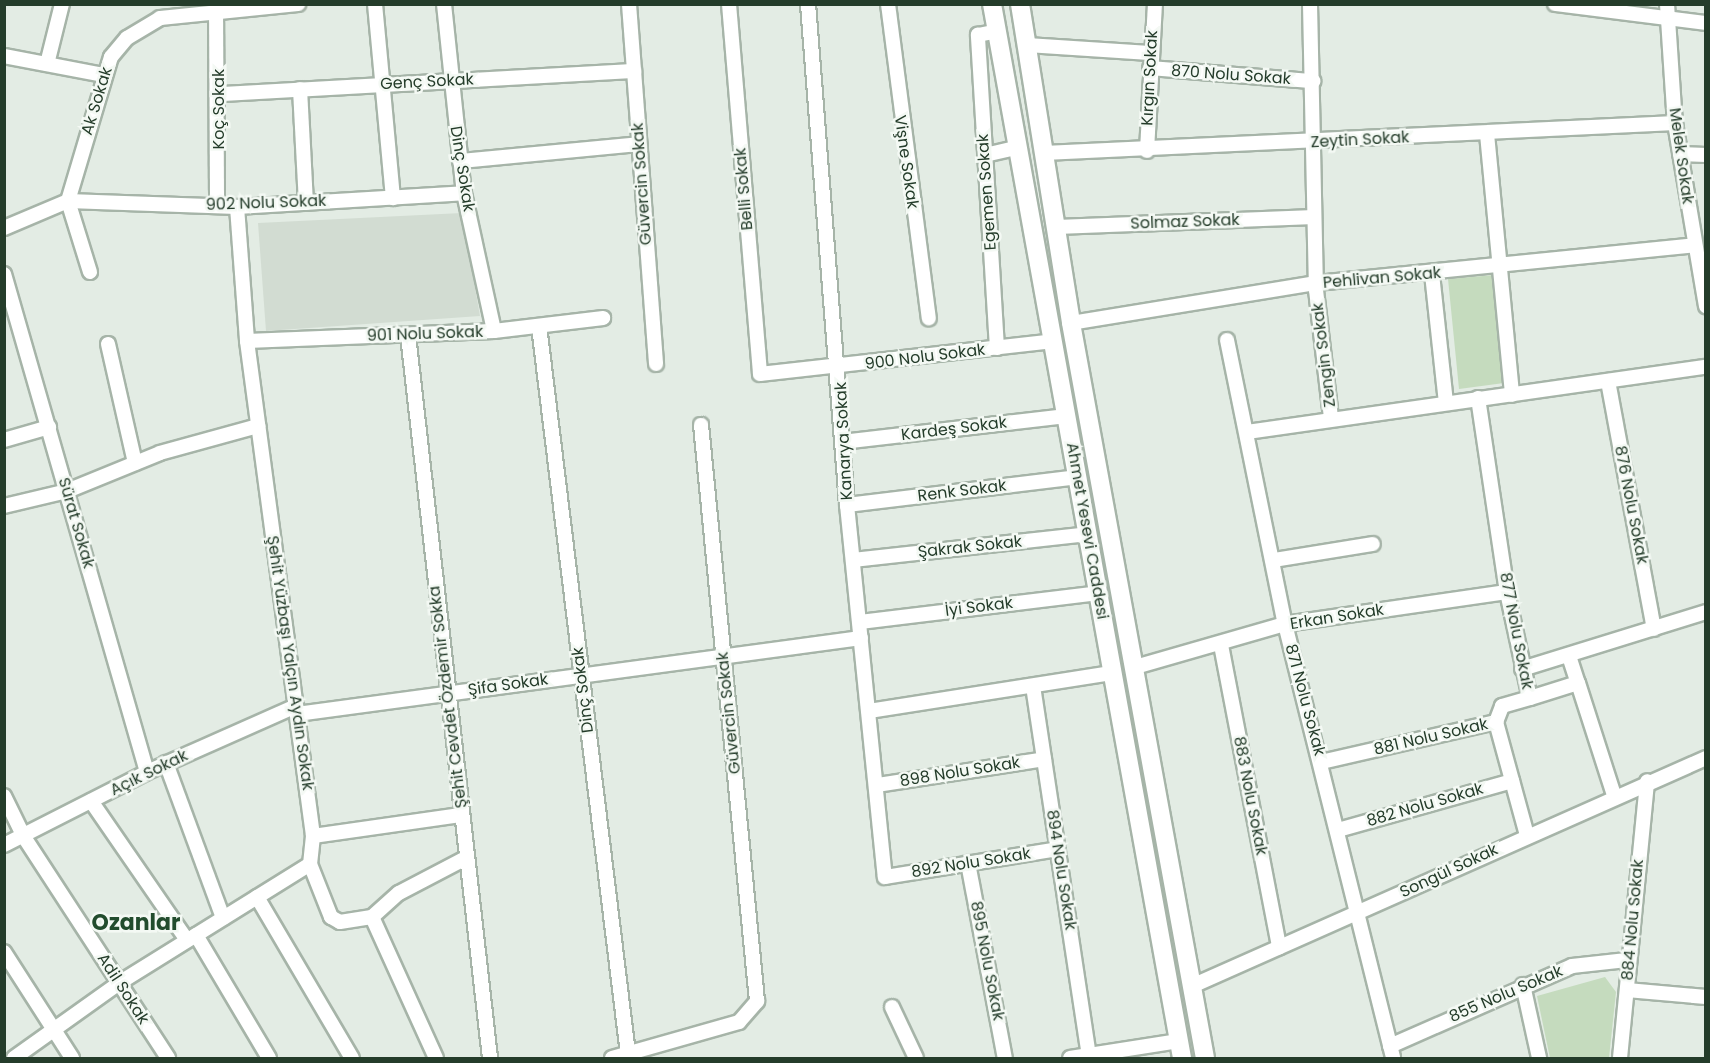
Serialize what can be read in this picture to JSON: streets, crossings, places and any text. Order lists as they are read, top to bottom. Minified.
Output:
{"streets":{"main road":["Ahmet Yesevi Caddesi"],"street":["870 Nolu Sokak","Kırgın Sokak","Genç Sokak","Ak Sokak","Koç Sokak","Zeytin Sokak","Melek Sokak","Vişne Sokak","Dinç Sokak","Güvercin Sokak","Belli Sokak","Egemen Sokak","902 Nolu Sokak","Solmaz Sokak","Pehlivan Sokak","901 Nolu Sokak","Zengin Sokak","900 Nolu Sokak","Kardeş Sokak","Kanarya Sokak","Renk Sokak","876 Nolu Sokak","Sürat Sokak","Şakrak Sokak","İyi Sokak","Erkan Sokak","877 Nolu Sokak","Şehit Yüzbaşı Yalçın Aydın Sokak","Şifa Sokak","Şehit Cevdet Özdemir Sokka","871 Nolu Sokak","881 Nolu Sokak","898 Nolu Sokak","Açık Sokak","883 Nolu Sokak","882 Nolu Sokak","892 Nolu Sokak","894 Nolu Sokak","Songül Sokak","884 Nolu Sokak","895 Nolu Sokak","Adil Sokak","855 Nolu Sokak"]},"crossings":[["870 Nolu Sokak","Kırgın Sokak"],["870 Nolu Sokak","Zengin Sokak"],["870 Nolu Sokak","Ahmet Yesevi Caddesi"],["Kırgın Sokak","Zeytin Sokak"],["Genç Sokak","Koç Sokak"],["Genç Sokak","Dinç Sokak"],["Genç Sokak","Güvercin Sokak"],["Ak Sokak","Koç Sokak"],["Ak Sokak","902 Nolu Sokak"],["Koç Sokak","902 Nolu Sokak"],["Zeytin Sokak","Melek Sokak"],["Zeytin Sokak","Zengin Sokak"],["Zeytin Sokak","Ahmet Yesevi Caddesi"],["Melek Sokak","Pehlivan Sokak"],["Dinç Sokak","Güvercin Sokak"],["Dinç Sokak","902 Nolu Sokak"],["Dinç Sokak","901 Nolu Sokak"],["Dinç Sokak","Şifa Sokak"],["Güvercin Sokak","Şifa Sokak"],["Belli Sokak","900 Nolu Sokak"],["Egemen Sokak","900 Nolu Sokak"],["Egemen Sokak","Ahmet Yesevi Caddesi"],["902 Nolu Sokak","Şehit Yüzbaşı Yalçın Aydın Sokak"],["Solmaz Sokak","Zengin Sokak"],["Solmaz Sokak","Ahmet Yesevi Caddesi"],["Pehlivan Sokak","Zengin Sokak"],["Pehlivan Sokak","Ahmet Yesevi Caddesi"],["901 Nolu Sokak","Şehit Yüzbaşı Yalçın Aydın Sokak"],["901 Nolu Sokak","Şehit Cevdet Özdemir Sokka"],["900 Nolu Sokak","Kanarya Sokak"],["900 Nolu Sokak","Ahmet Yesevi Caddesi"],["Kardeş Sokak","Kanarya Sokak"],["Kardeş Sokak","Ahmet Yesevi Caddesi"],["Kanarya Sokak","Renk Sokak"],["Kanarya Sokak","Şakrak Sokak"],["Kanarya Sokak","İyi Sokak"],["Kanarya Sokak","Şifa Sokak"],["Kanarya Sokak","898 Nolu Sokak"],["Kanarya Sokak","892 Nolu Sokak"],["Renk Sokak","Ahmet Yesevi Caddesi"],["Sürat Sokak","Açık Sokak"],["Ahmet Yesevi Caddesi","Şakrak Sokak"],["Ahmet Yesevi Caddesi","İyi Sokak"],["Ahmet Yesevi Caddesi","Erkan Sokak"],["Ahmet Yesevi Caddesi","Songül Sokak"],["Erkan Sokak","877 Nolu Sokak"],["Erkan Sokak","871 Nolu Sokak"],["Erkan Sokak","883 Nolu Sokak"],["Şehit Yüzbaşı Yalçın Aydın Sokak","Şifa Sokak"],["Şehit Yüzbaşı Yalçın Aydın Sokak","Açık Sokak"],["Şifa Sokak","Şehit Cevdet Özdemir Sokka"],["Şifa Sokak","Açık Sokak"],["871 Nolu Sokak","881 Nolu Sokak"],["871 Nolu Sokak","882 Nolu Sokak"],["871 Nolu Sokak","Songül Sokak"],["871 Nolu Sokak","855 Nolu Sokak"],["881 Nolu Sokak","882 Nolu Sokak"],["881 Nolu Sokak","Songül Sokak"],["898 Nolu Sokak","894 Nolu Sokak"],["Açık Sokak","Adil Sokak"],["883 Nolu Sokak","Songül Sokak"],["892 Nolu Sokak","894 Nolu Sokak"],["892 Nolu Sokak","895 Nolu Sokak"],["Songül Sokak","884 Nolu Sokak"],["884 Nolu Sokak","855 Nolu Sokak"]],"districts":["Ozanlar"]}
